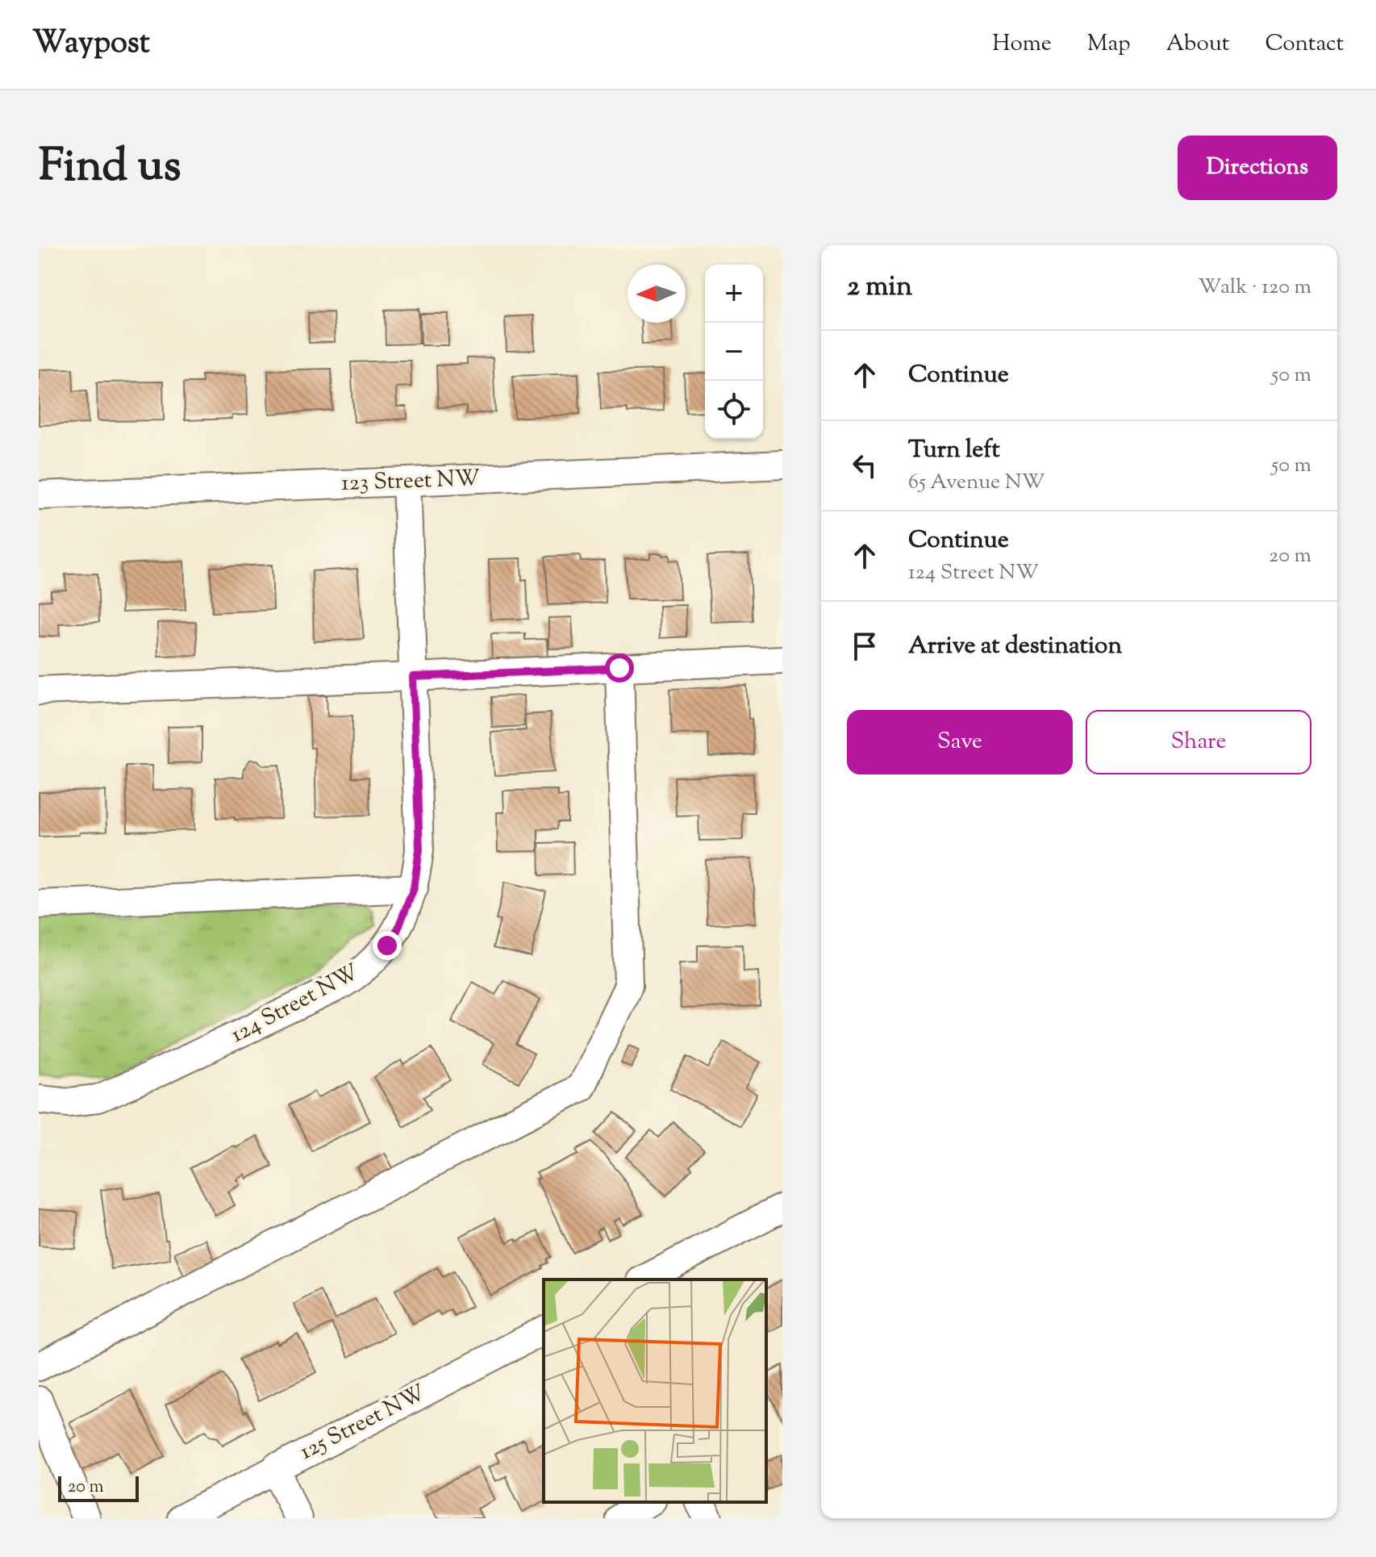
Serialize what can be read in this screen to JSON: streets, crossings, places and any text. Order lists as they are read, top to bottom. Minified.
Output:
{"streets":{"street":["123 Street NW","124 Street NW","125 Street NW"]},"crossings":[["123 Street NW","124 Street NW"]],"scale_bar":"20 m","north":"left","page":{"header":"Waypost","nav":["Home","Map","About","Contact"],"title":"Find us","buttons":["Directions",["Save","Share"]],"heading":["2 min","Walk · 120 m"],"map_buttons":["+","−"],"list":[["Continue","50 m"],["Turn left","65 Avenue NW","50 m"],["Continue","124 Street NW","20 m"],"Arrive at destination"],"scale":"20 m"}}
